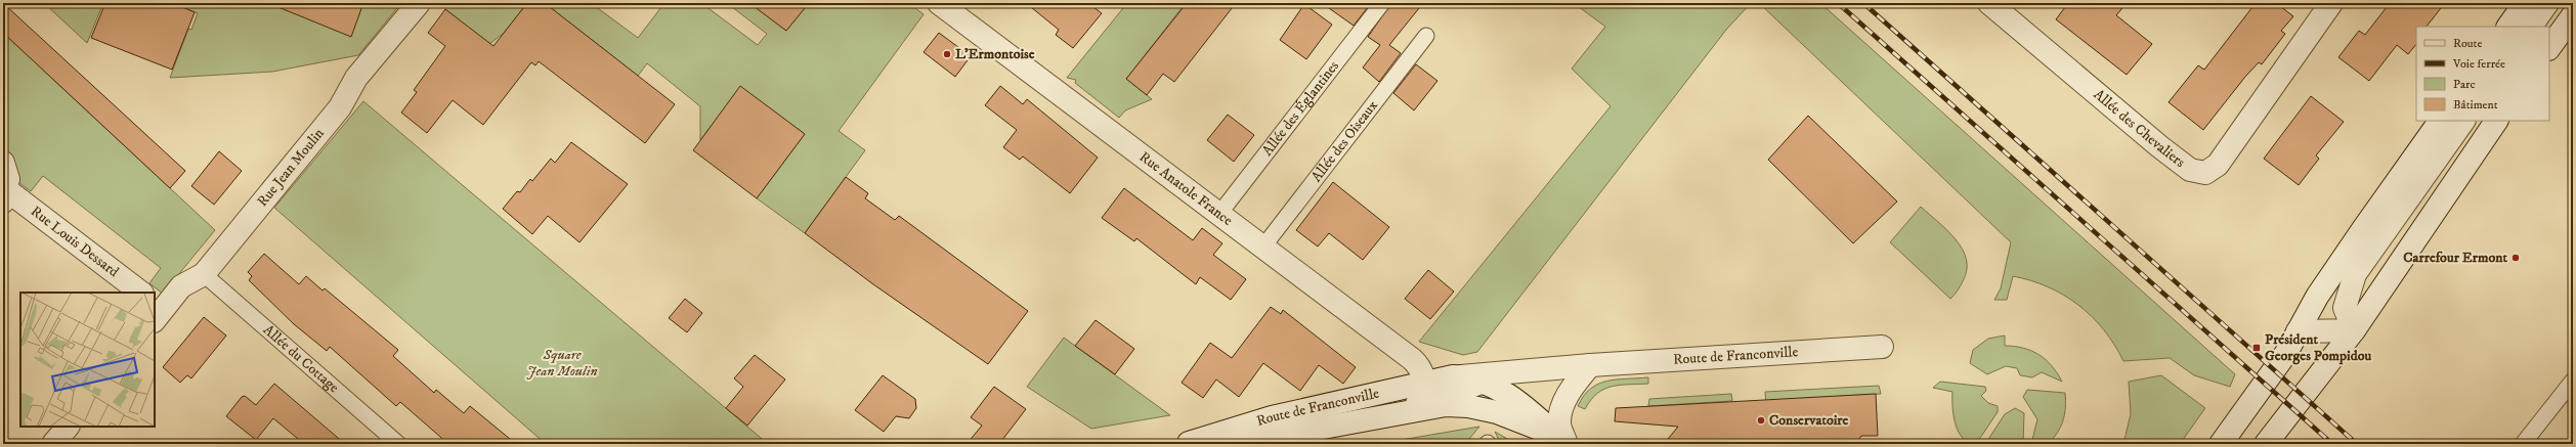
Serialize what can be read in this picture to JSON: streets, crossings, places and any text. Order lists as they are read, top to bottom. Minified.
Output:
{"streets":{"street":["Allée des Chevaliers","Rue Jean Moulin","Rue Anatole France","Rue Louis Dessard","Route de Franconville"],"lane":["Allée des Églantines","Allée des Oiseaux","Allée du Cottage"]},"crossings":[["Allée des Églantines","Rue Anatole France"],["Allée des Oiseaux","Rue Anatole France"],["Rue Jean Moulin","Allée du Cottage"],["Rue Anatole France","Route de Franconville"]],"parks":["Square Jean Moulin"],"places":{"other":["L'Ermontoise","Carrefour Ermont","Conservatoire"],"transit":["Président Georges Pompidou"]},"legend":["Route","Voie ferrée","Parc","Bâtiment"]}
